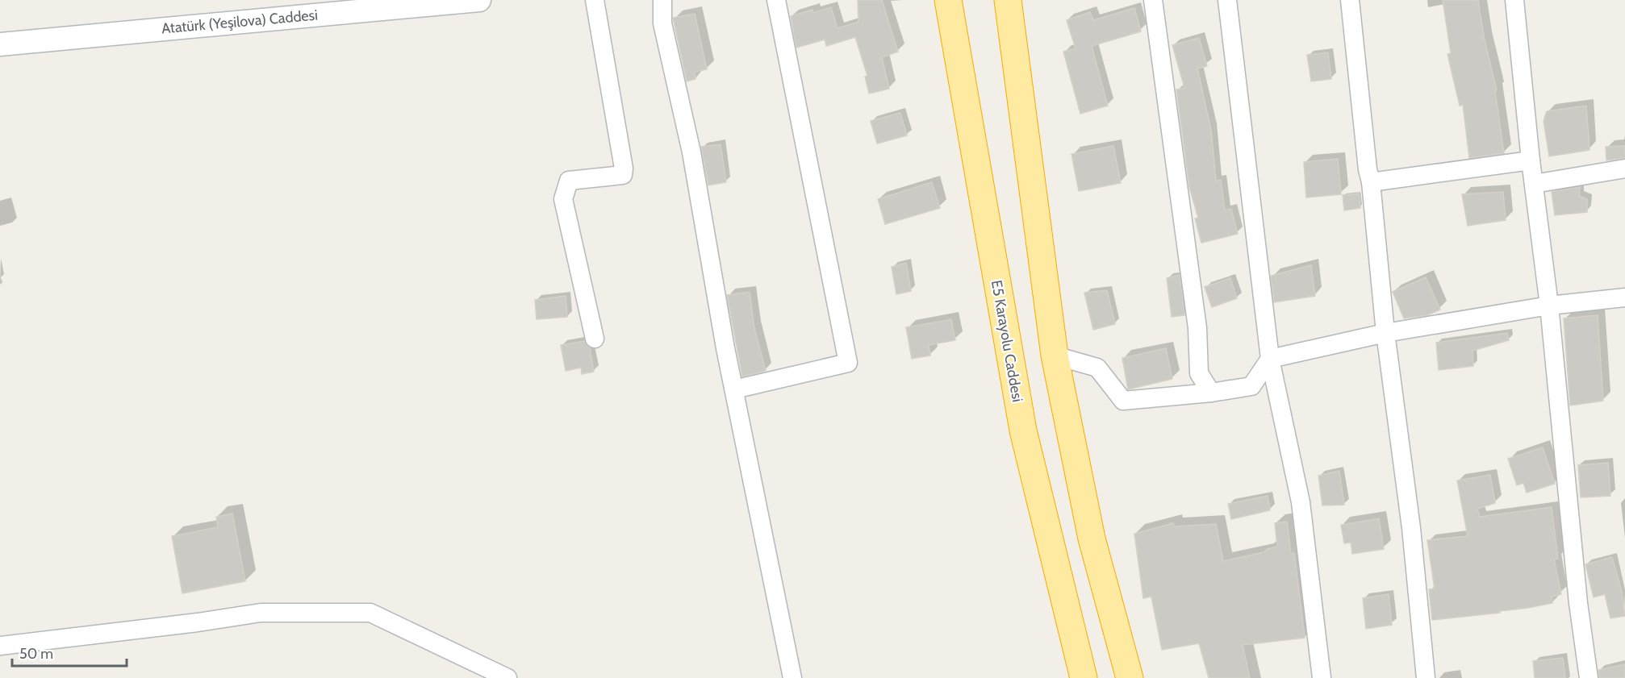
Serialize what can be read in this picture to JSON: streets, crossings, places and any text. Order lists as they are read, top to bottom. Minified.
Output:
{"streets":{"highway":["E5 Karayolu Caddesi"],"street":["Atatürk (Yeşilova) Caddesi"]},"scale_bar":"50 m"}
